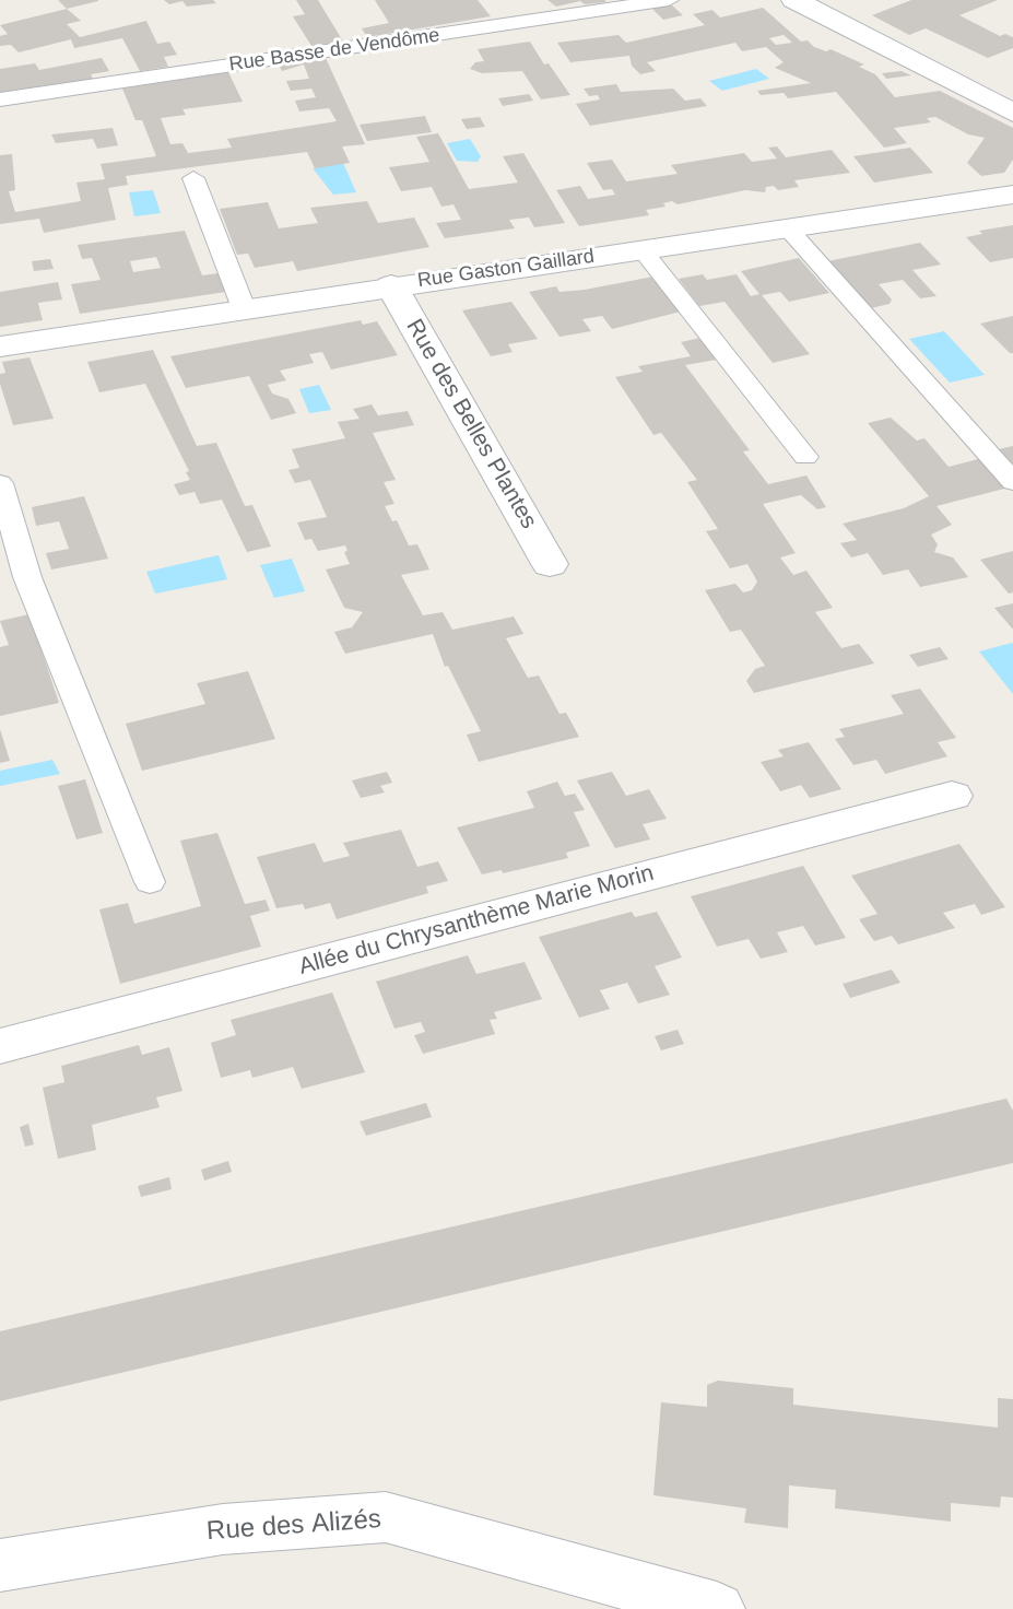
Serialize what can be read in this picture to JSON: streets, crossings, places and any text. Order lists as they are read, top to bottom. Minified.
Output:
{"streets":{"street":["Rue Gaston Gaillard","Rue des Belles Plantes","Allée du Chrysanthème Marie Morin","Rue des Alizés"],"lane":["Rue Basse de Vendôme"]},"crossings":[["Rue Gaston Gaillard","Rue des Belles Plantes"]]}
